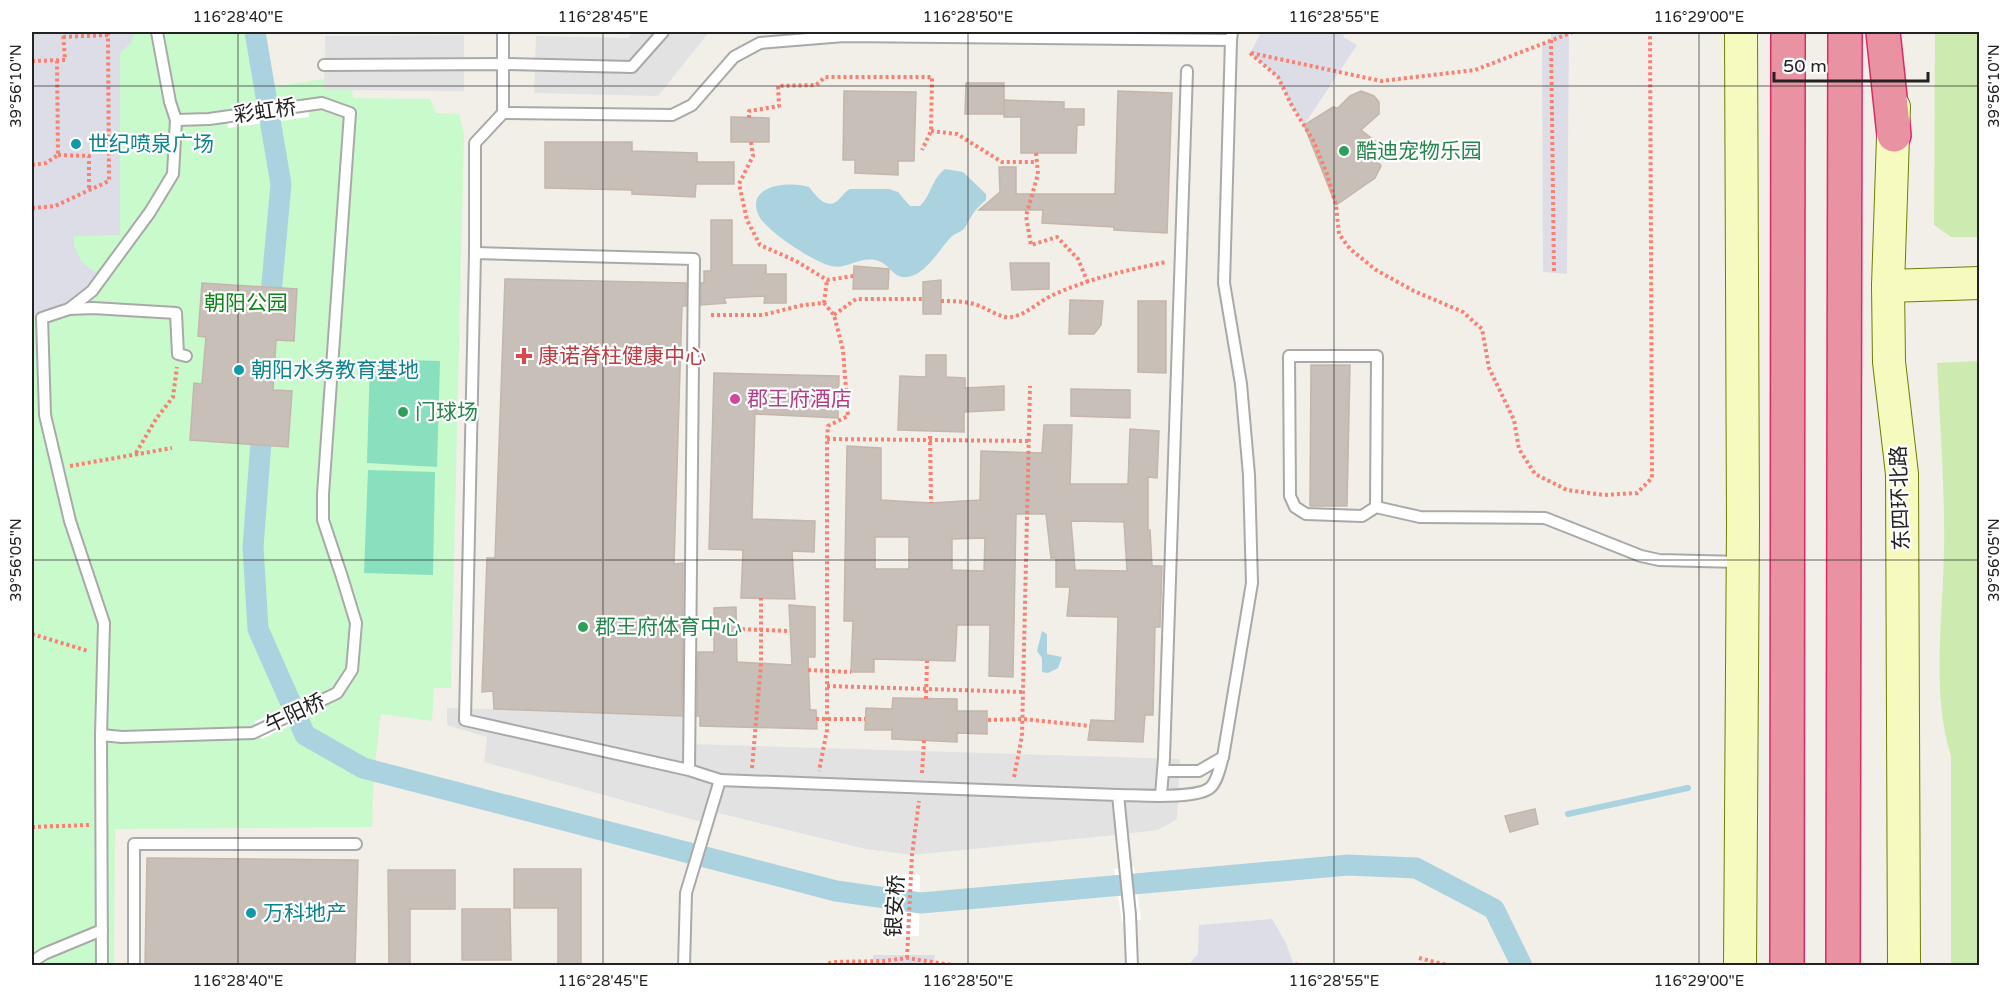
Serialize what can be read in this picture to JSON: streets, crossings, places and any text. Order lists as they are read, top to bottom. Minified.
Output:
{"streets":{"street":["东四环北路"],"lane":["彩虹桥","午阳桥"],"path":["银安桥"]},"crossings":[["彩虹桥","午阳桥"]],"parks":["朝阳公园"],"places":{"other":["世纪喷泉广场","酷迪宠物乐园","朝阳水务教育基地","郡王府酒店","门球场","郡王府体育中心","万科地产"],"health":["康诺脊柱健康中心"]},"scale_bar":"50 m","coordinates":["116°28'40\"E","116°28'45\"E","116°28'50\"E","116°28'55\"E","116°29'00\"E","39°56'10\"N","39°56'05\"N"]}
